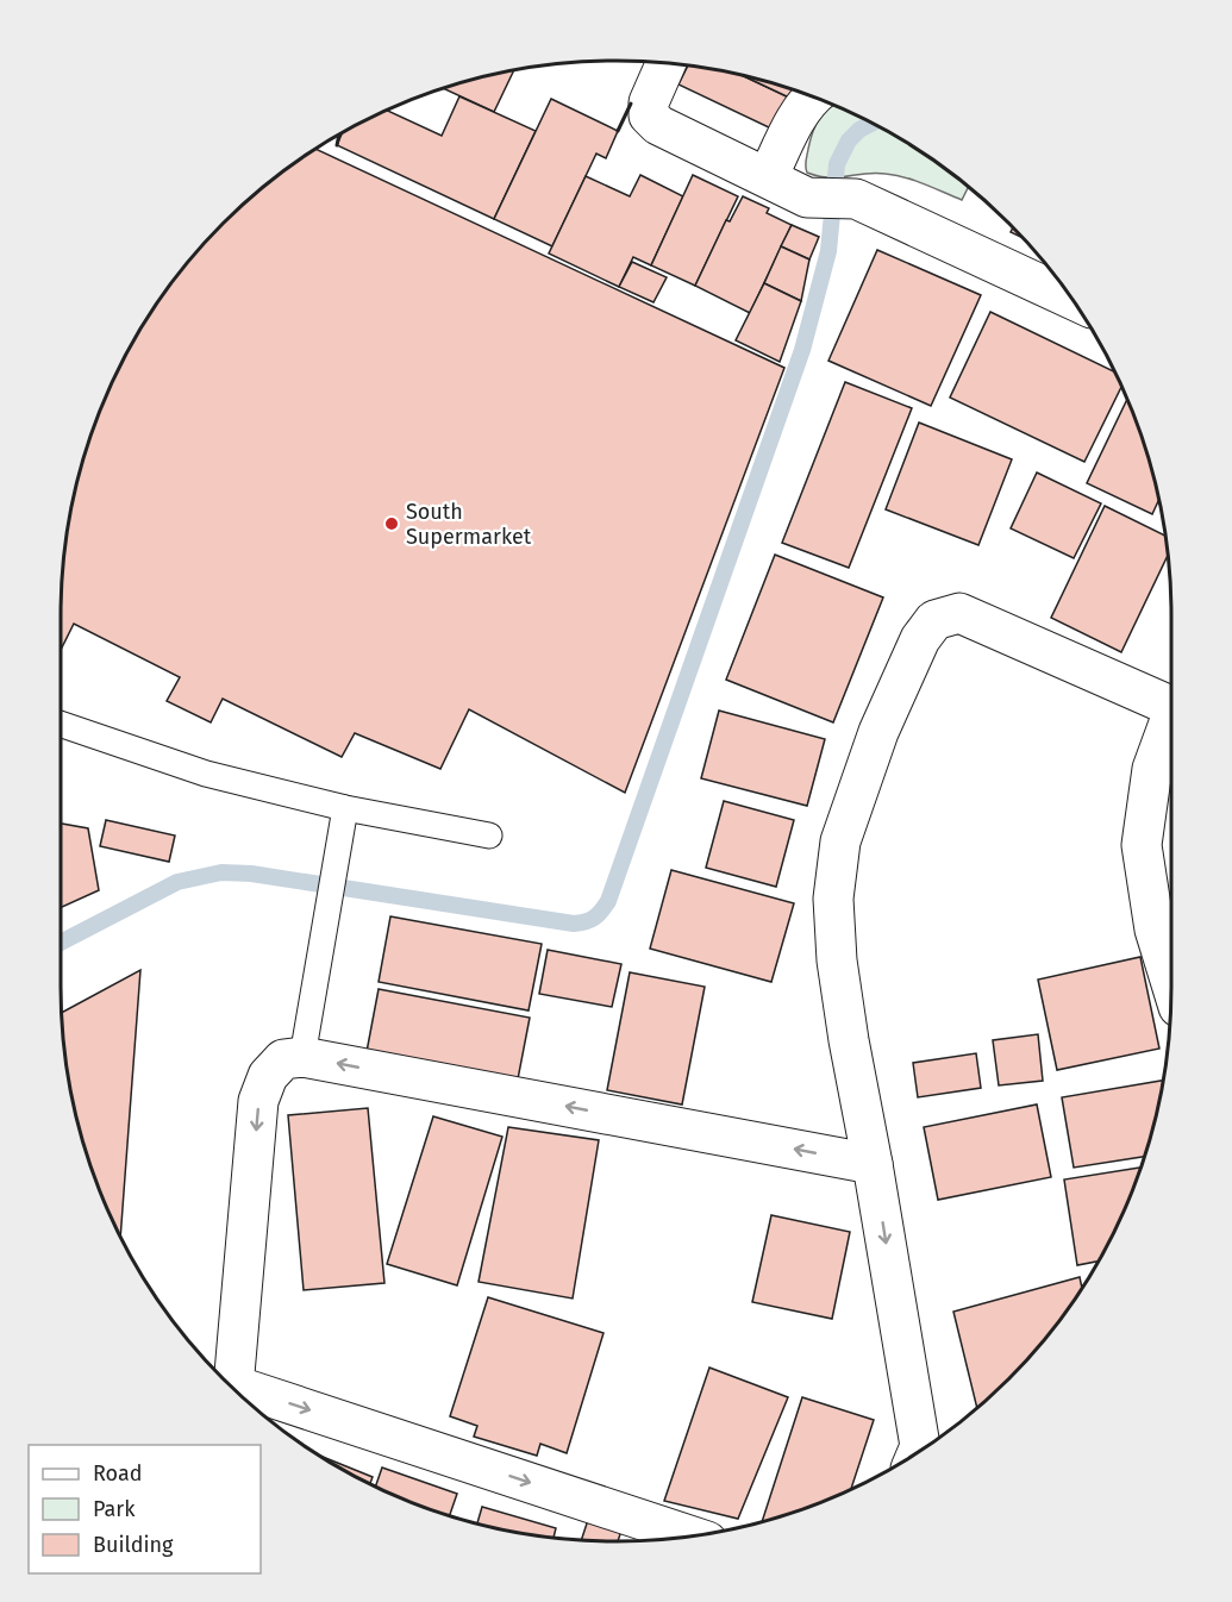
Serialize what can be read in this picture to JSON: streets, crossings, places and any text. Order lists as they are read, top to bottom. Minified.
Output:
{"places":["South Supermarket"],"legend":["Road","Park","Building"]}
